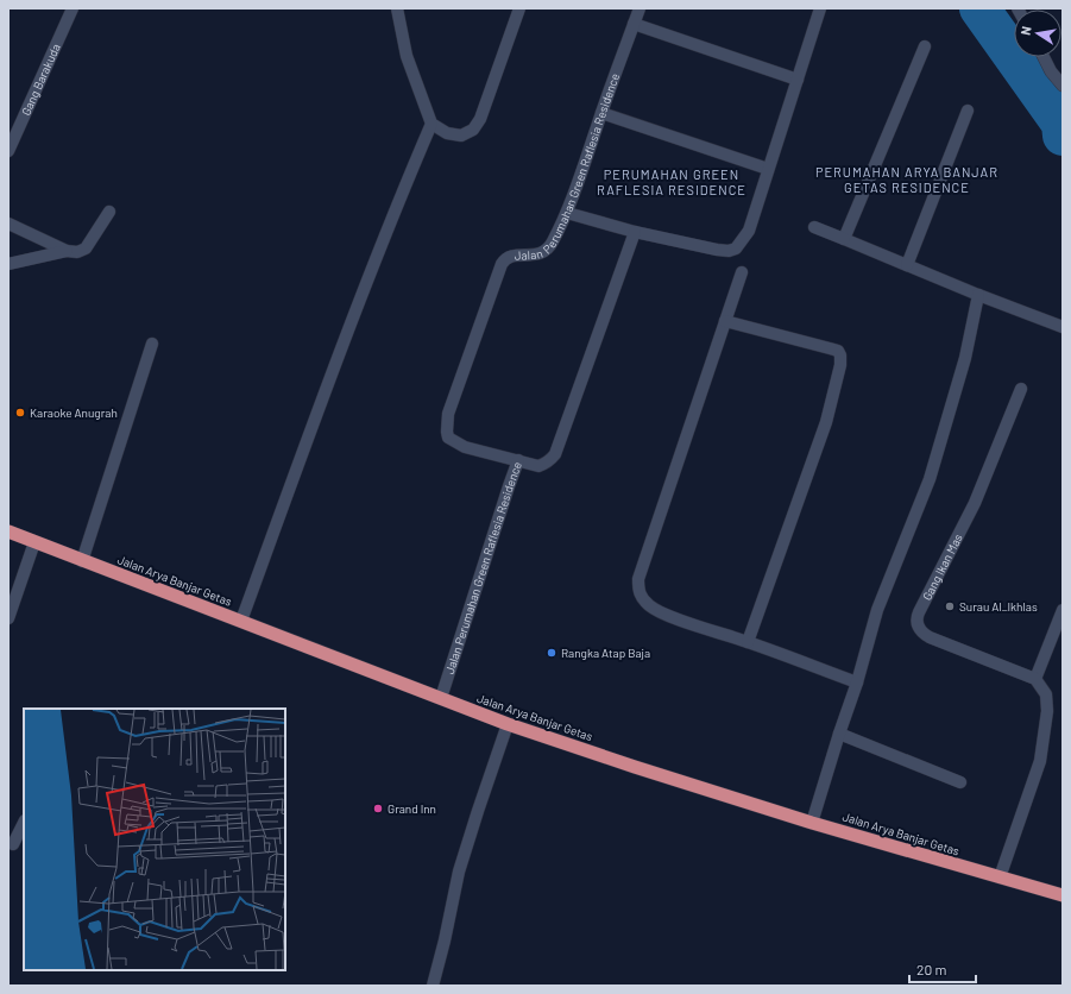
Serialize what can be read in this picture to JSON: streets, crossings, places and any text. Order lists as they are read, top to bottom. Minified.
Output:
{"streets":{"highway":["Jalan Arya Banjar Getas"],"street":["Gang Barakuda","Jalan Perumahan Green Raflesia Residence","Gang Ikan Mas"]},"crossings":[["Jalan Perumahan Green Raflesia Residence","Jalan Arya Banjar Getas"]],"districts":["PERUMAHAN ARYA BANJAR GETAS RESIDENCE","PERUMAHAN GREEN RAFLESIA RESIDENCE"],"places":["Karaoke Anugrah","Surau Al_Ikhlas","Rangka Atap Baja","Grand Inn"],"scale_bar":"20 m","north":"left"}
